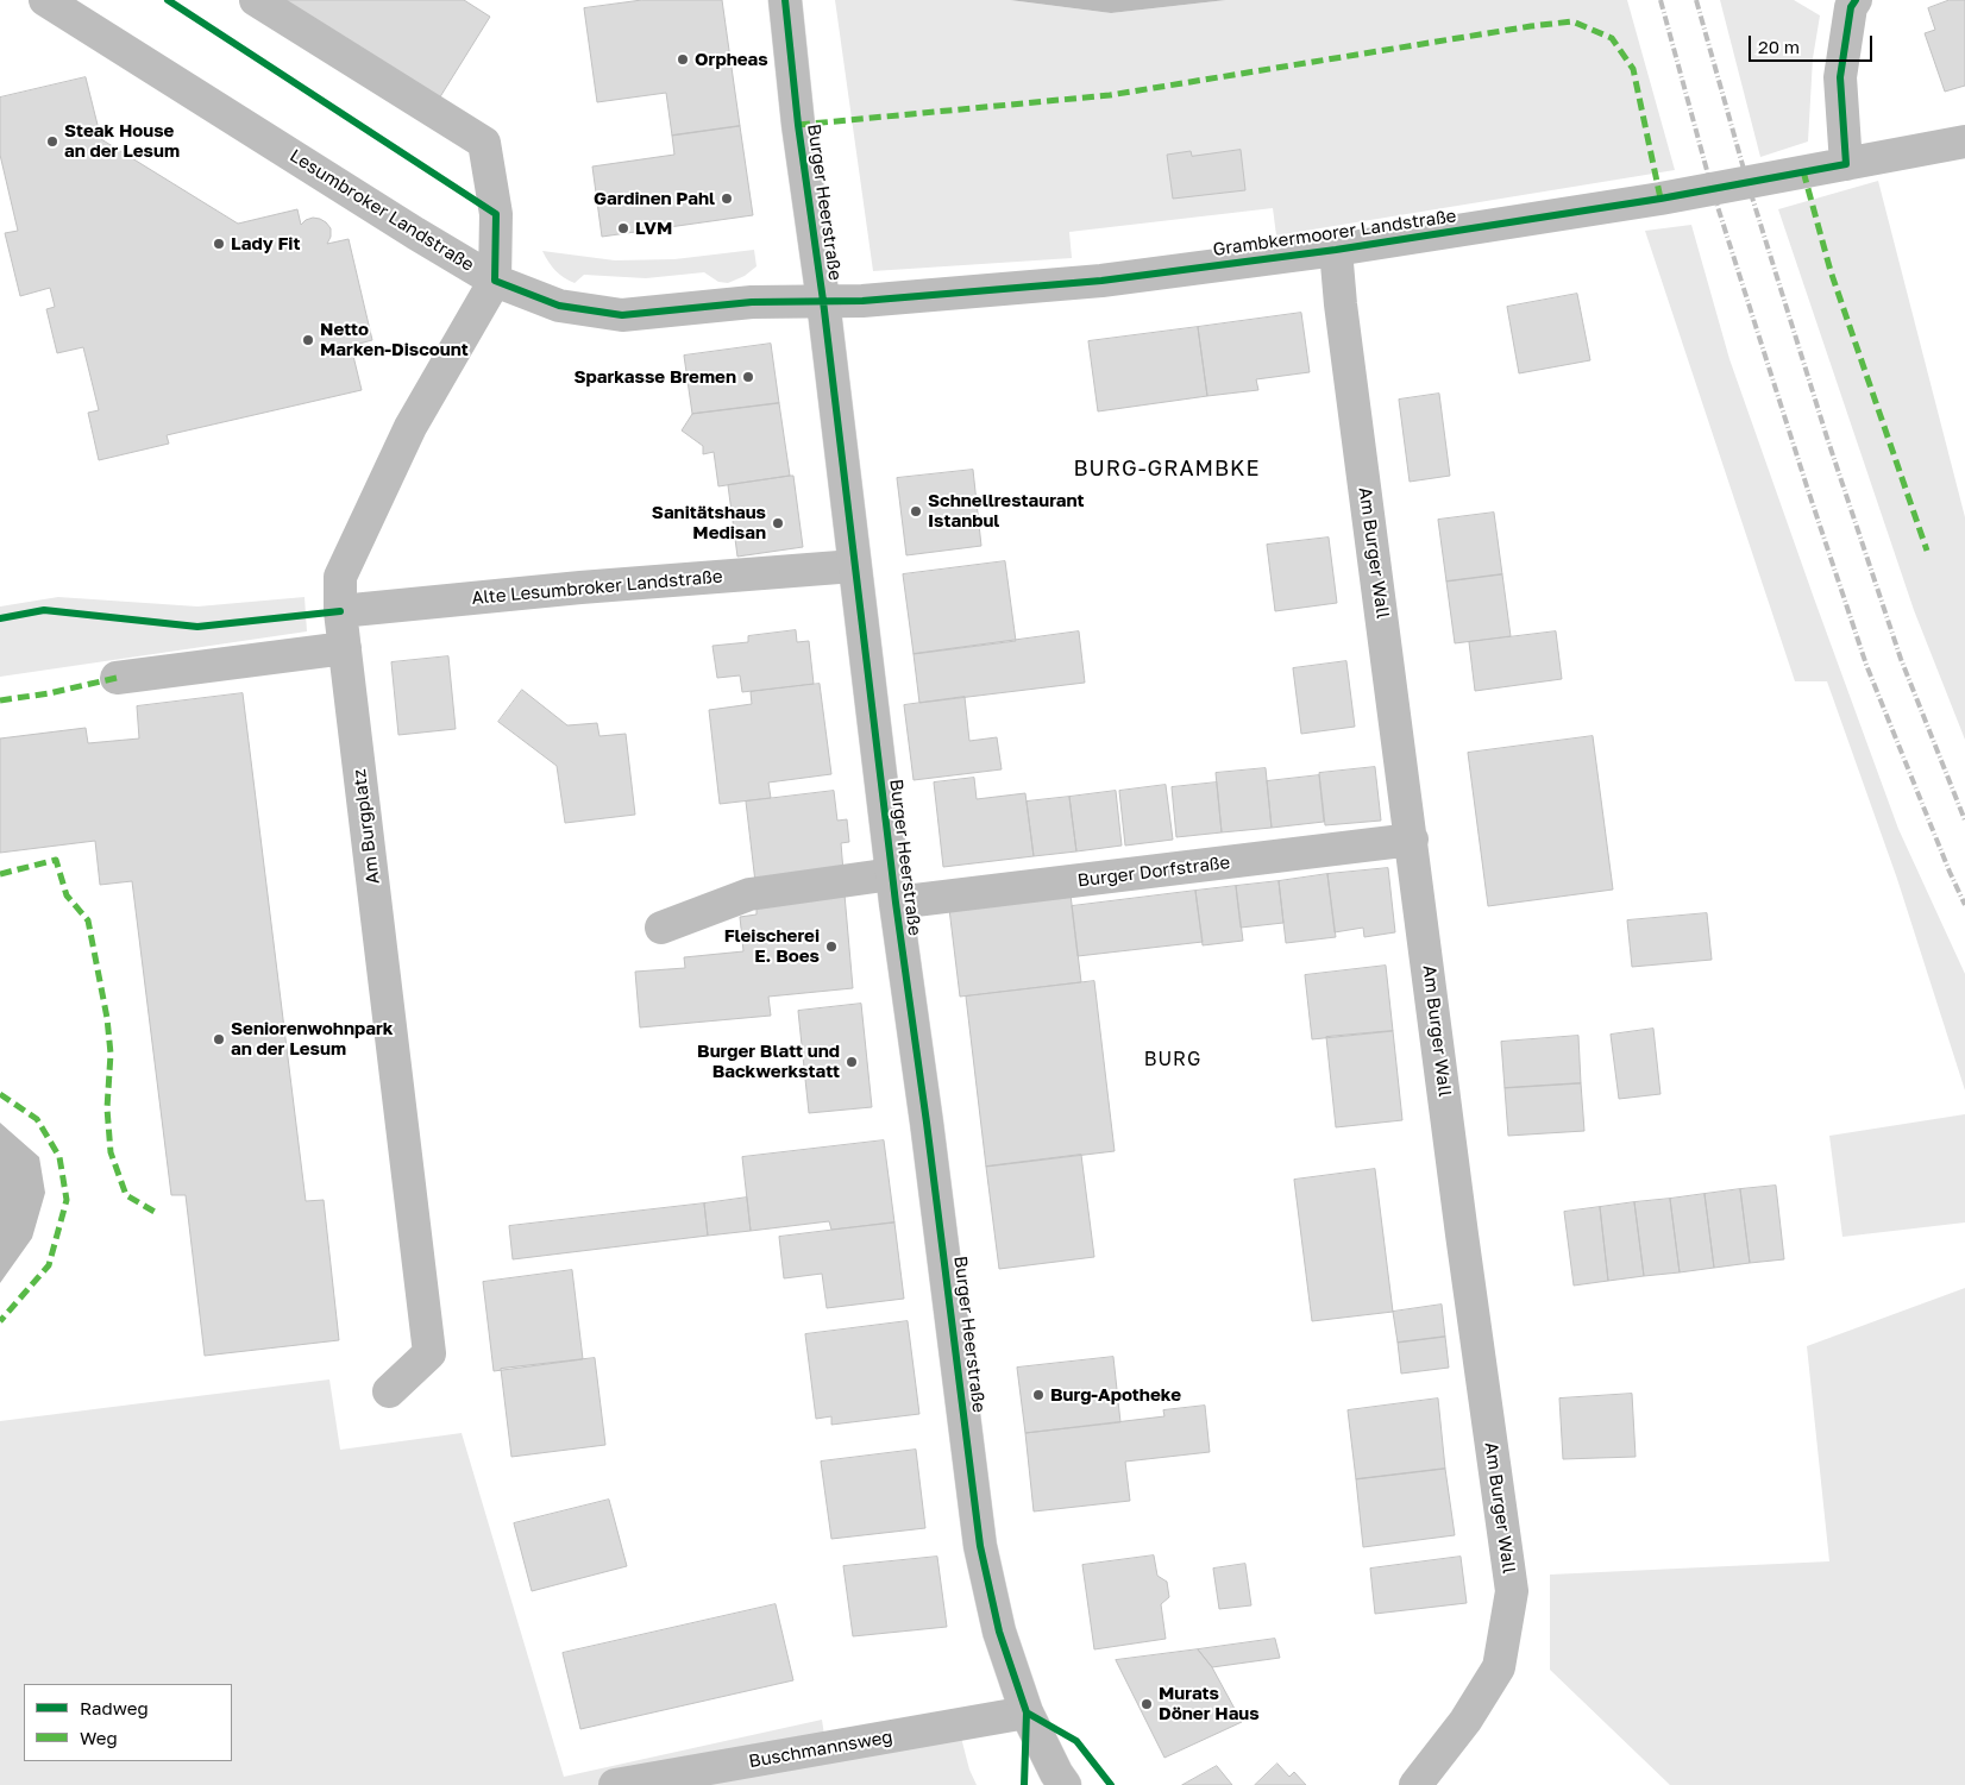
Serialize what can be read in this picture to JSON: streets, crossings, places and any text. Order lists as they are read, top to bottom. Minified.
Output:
{"streets":{"street":["Burger Heerstraße","Lesumbroker Landstraße","Grambkermoorer Landstraße","Am Burger Wall","Alte Lesumbroker Landstraße","Am Burgplatz","Burger Dorfstraße","Buschmannsweg"]},"crossings":[["Burger Heerstraße","Lesumbroker Landstraße"],["Burger Heerstraße","Grambkermoorer Landstraße"],["Burger Heerstraße","Alte Lesumbroker Landstraße"],["Burger Heerstraße","Burger Dorfstraße"],["Burger Heerstraße","Buschmannsweg"],["Lesumbroker Landstraße","Grambkermoorer Landstraße"],["Lesumbroker Landstraße","Am Burgplatz"],["Grambkermoorer Landstraße","Am Burger Wall"],["Am Burger Wall","Burger Dorfstraße"],["Alte Lesumbroker Landstraße","Am Burgplatz"]],"districts":["BURG-GRAMBKE","BURG"],"places":["Orpheas","Steak House an der Lesum","Gardinen Pahl","LVM","Lady Fit","Netto Marken-Discount","Sparkasse Bremen","Schnellrestaurant Istanbul","Sanitätshaus Medisan","Fleischerei E. Boes","Seniorenwohnpark an der Lesum","Burger Blatt und Backwerkstatt","Burg-Apotheke","Murats Döner Haus"],"legend":["Radweg","Weg"],"scale_bar":"20 m"}
